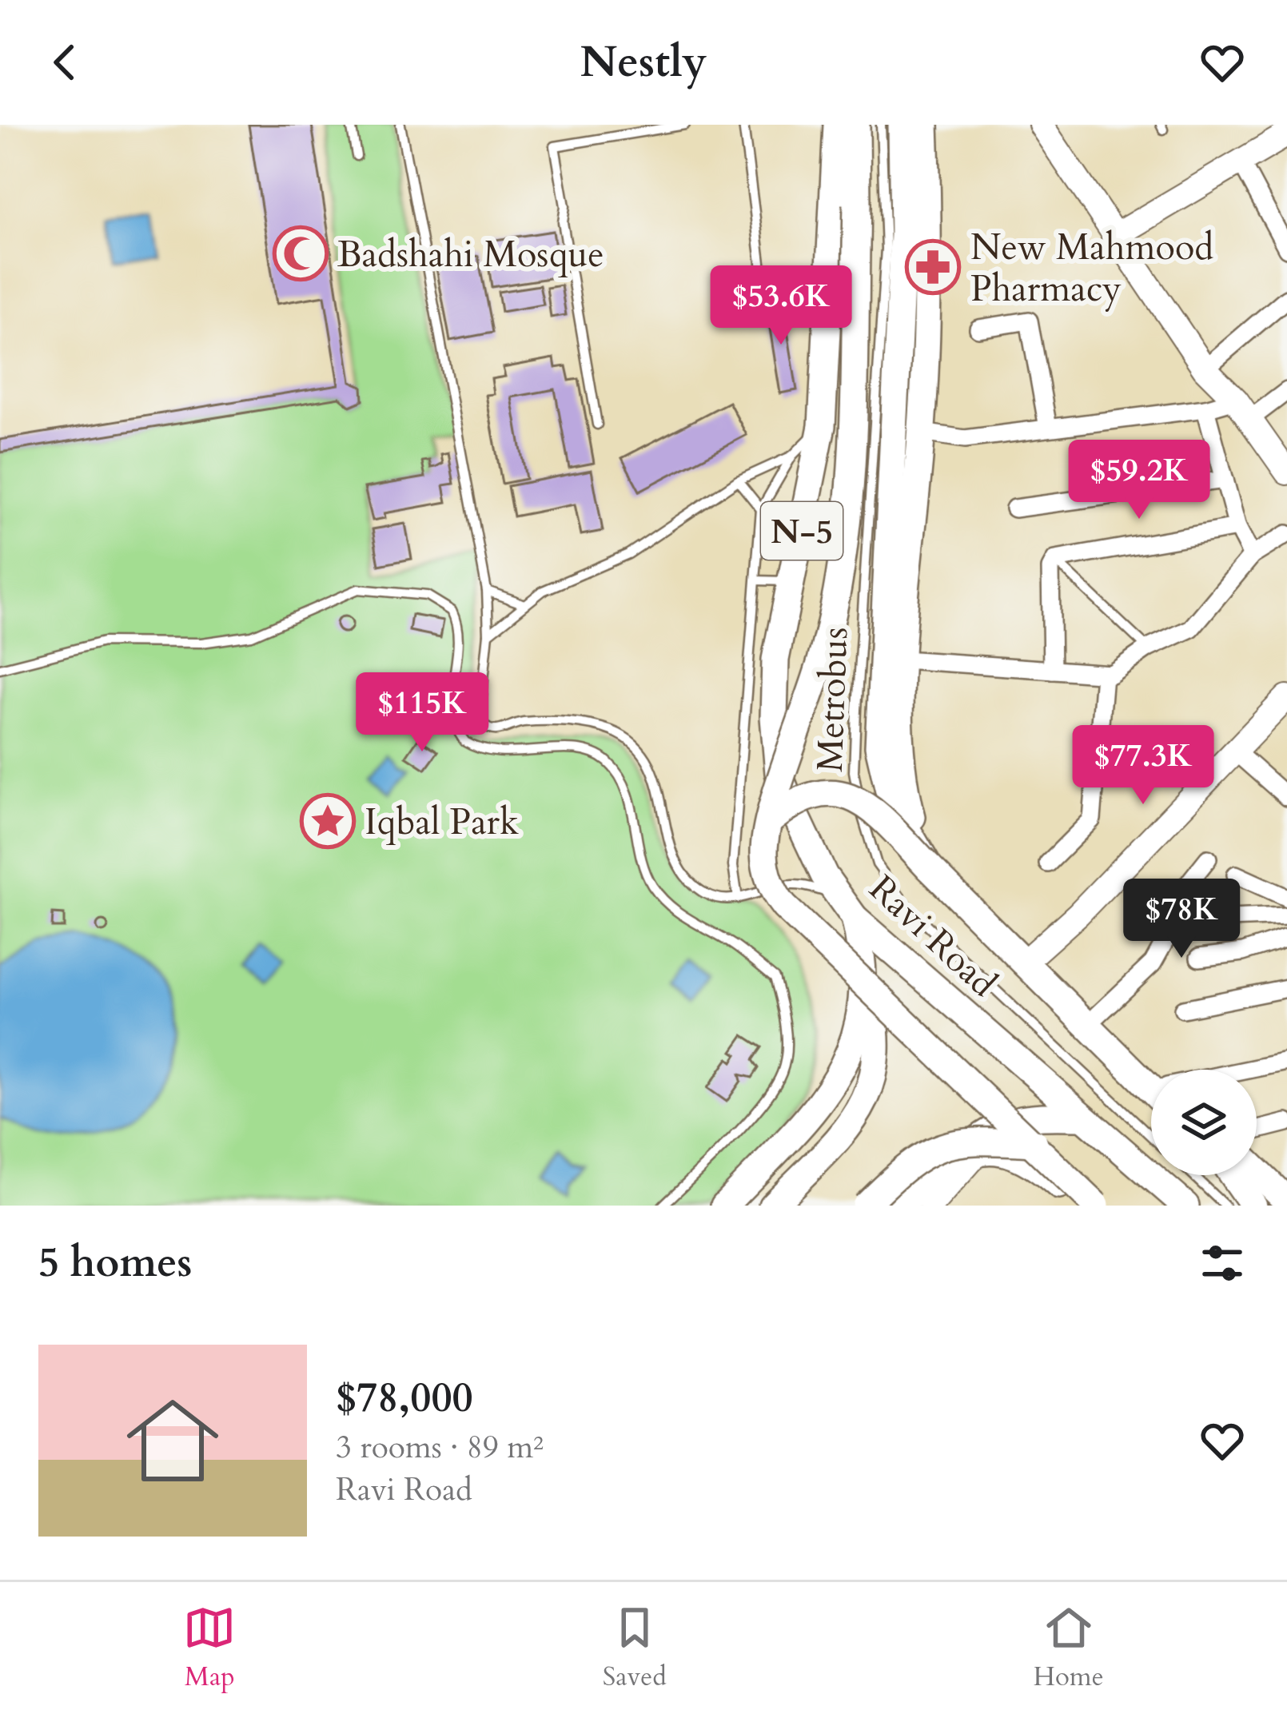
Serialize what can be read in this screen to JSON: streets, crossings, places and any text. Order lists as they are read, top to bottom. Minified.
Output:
{"streets":{"main road":["N-5","Ravi Road"],"lane":["Metrobus"]},"crossings":[["Metrobus","Ravi Road"]],"places":{"mosque":["Badshahi Mosque"],"pharmacy":["New Mahmood Pharmacy"],"place":["Iqbal Park"]},"page":{"header":"Nestly","price":["$53.6K","$59.2K","$115K","$77.3K","$78K"],"heading":"5 homes","list":[{"name":"$78,000","note":"3 rooms · 89 m² · Ravi Road"}],"tabs":["Map","Saved","Home"]}}
